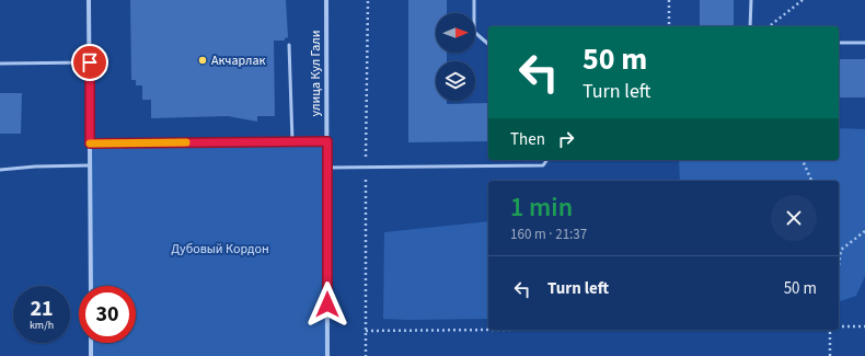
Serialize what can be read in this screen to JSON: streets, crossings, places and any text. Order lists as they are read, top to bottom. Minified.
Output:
{"streets":{"street":["улица Кул Гали"]},"parks":["Дубовый Кордон"],"places":["Акчарлак"],"north":"right","page":{"turn":["50 m","Turn left"],"then":"Then","heading":["1 min","160 m · 21:37"],"list":[{"name":"Turn left","value":"50 m"}],"speed":"21 km/h","limit":"30"}}
